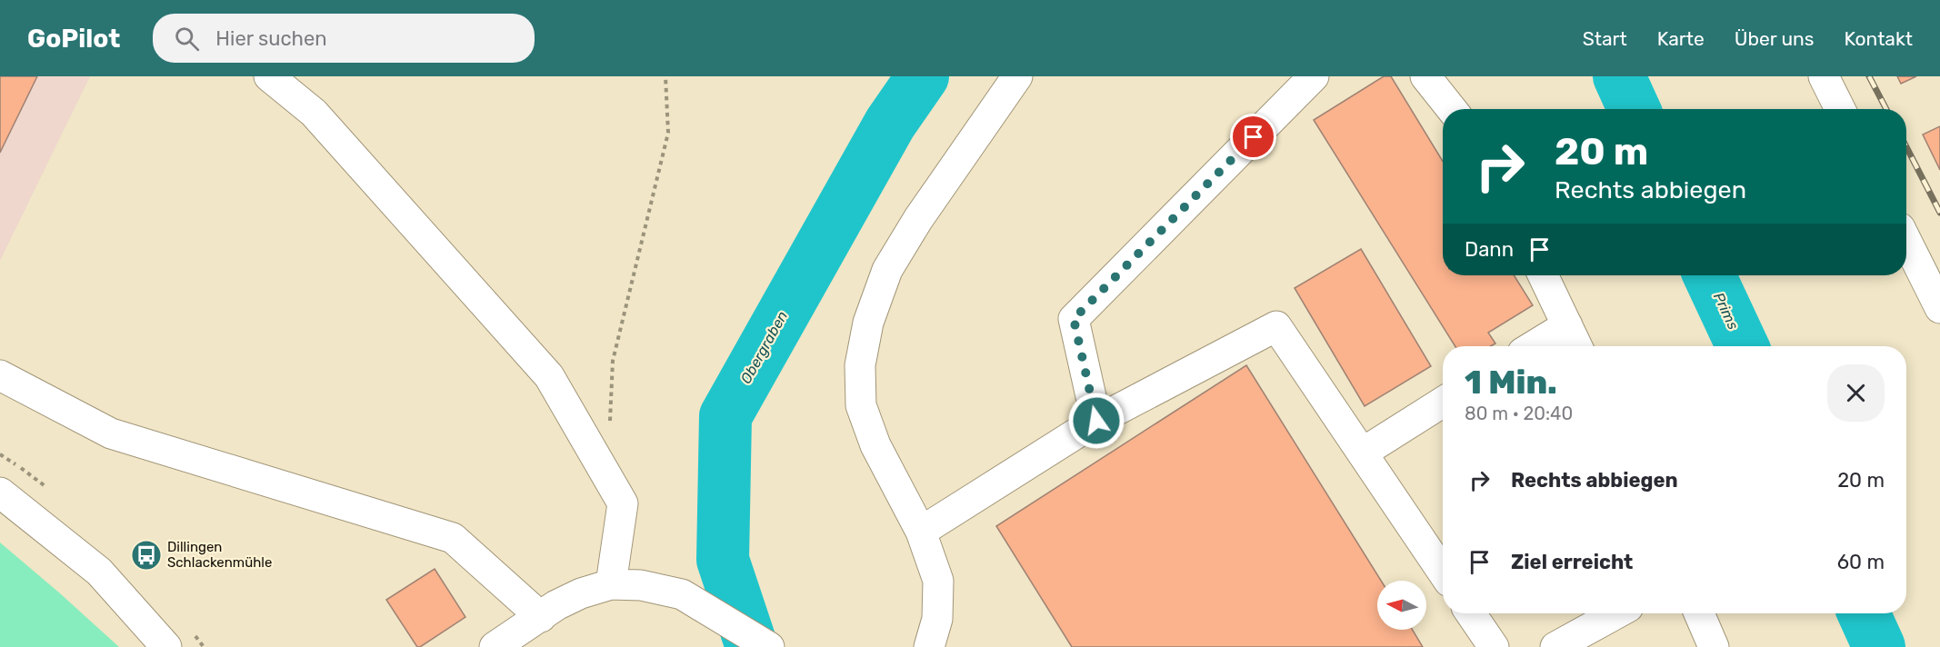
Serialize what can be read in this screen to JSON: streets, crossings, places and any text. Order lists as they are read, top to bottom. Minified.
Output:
{"water":["Prims","Obergraben"],"places":{"bus stop":["Dillingen Schlackenmühle"]},"north":"left","page":{"header":"GoPilot","search":"Hier suchen","nav":["Start","Karte","Über uns","Kontakt"],"turn":["20 m","Rechts abbiegen"],"then":"Dann","heading":["1 Min.","80 m · 20:40"],"list":[{"name":"Rechts abbiegen","value":"20 m"},{"name":"Ziel erreicht","value":"60 m"}]}}
